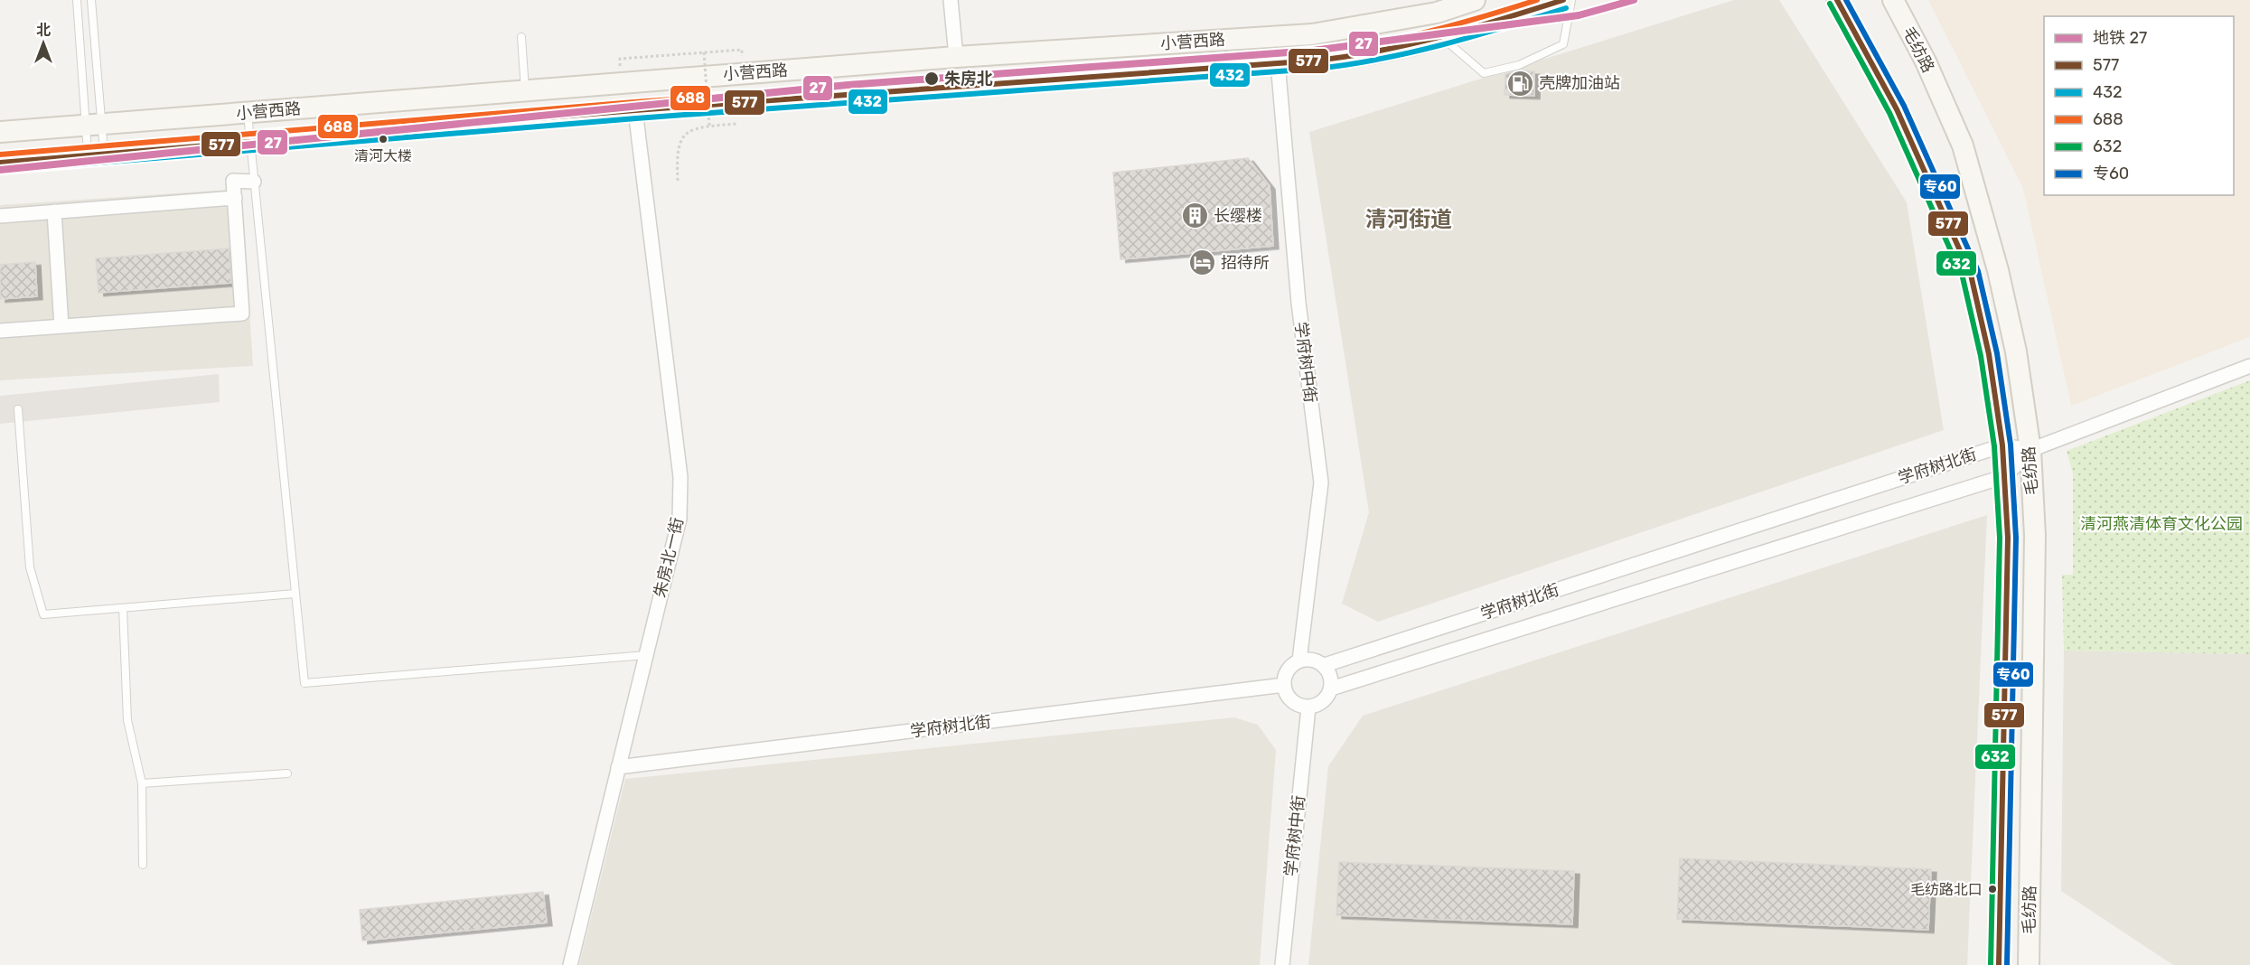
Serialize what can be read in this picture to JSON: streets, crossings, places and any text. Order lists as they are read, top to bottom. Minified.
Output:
{"streets":{"main road":["小营西路","毛纺路"],"street":["学府树中街","学府树北街","朱房北一街"]},"crossings":[["小营西路","学府树中街"],["小营西路","朱房北一街"],["毛纺路","学府树北街"],["学府树中街","学府树北街"],["学府树北街","朱房北一街"]],"districts":["清河街道"],"parks":["清河燕清体育文化公园"],"places":{"other":["朱房北","清河大楼","毛纺路北口"],"fuel station":["壳牌加油站"],"building":["长缨楼"],"hotel":["招待所"]},"lines":["metro line 27","transit line 577","transit line 688","transit line 专60","transit line 632","transit line 432"],"legend":["地铁 27","577","432","688","632","专60"],"north":"top"}
